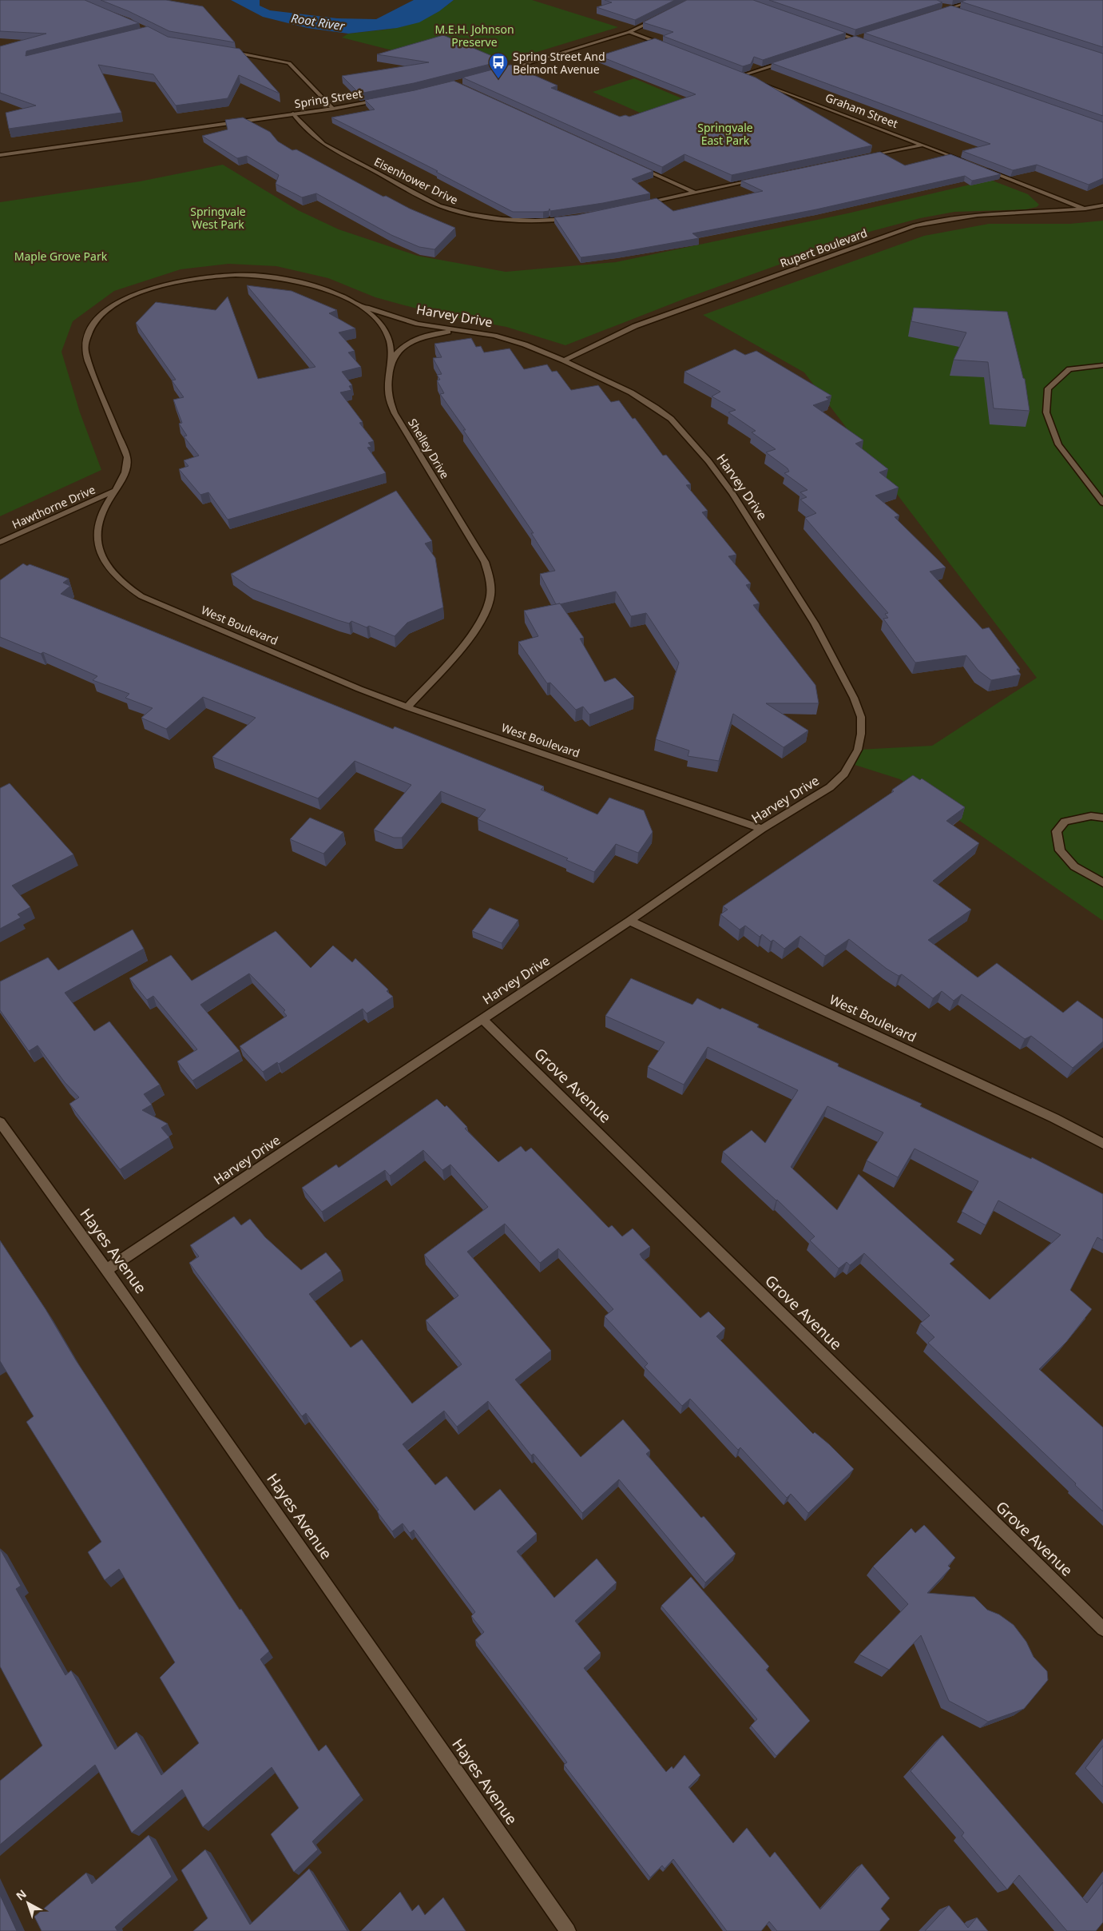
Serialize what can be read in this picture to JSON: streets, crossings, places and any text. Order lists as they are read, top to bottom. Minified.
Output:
{"streets":{"street":["Spring Street","Graham Street","Eisenhower Drive","Rupert Boulevard","Harvey Drive","Shelley Drive","Hawthorne Drive","West Boulevard","Grove Avenue","Hayes Avenue"]},"crossings":[["Spring Street","Eisenhower Drive"],["Rupert Boulevard","Harvey Drive"],["Harvey Drive","Shelley Drive"],["Harvey Drive","West Boulevard"],["Harvey Drive","Grove Avenue"],["Harvey Drive","Hayes Avenue"],["Shelley Drive","West Boulevard"],["Hawthorne Drive","West Boulevard"]],"water":["Root River"],"parks":["M.E.H. Johnson Preserve","Springvale East Park","Springvale West Park","Maple Grove Park"],"places":{"bus stop":["Spring Street And Belmont Avenue"]},"north":"top left"}
